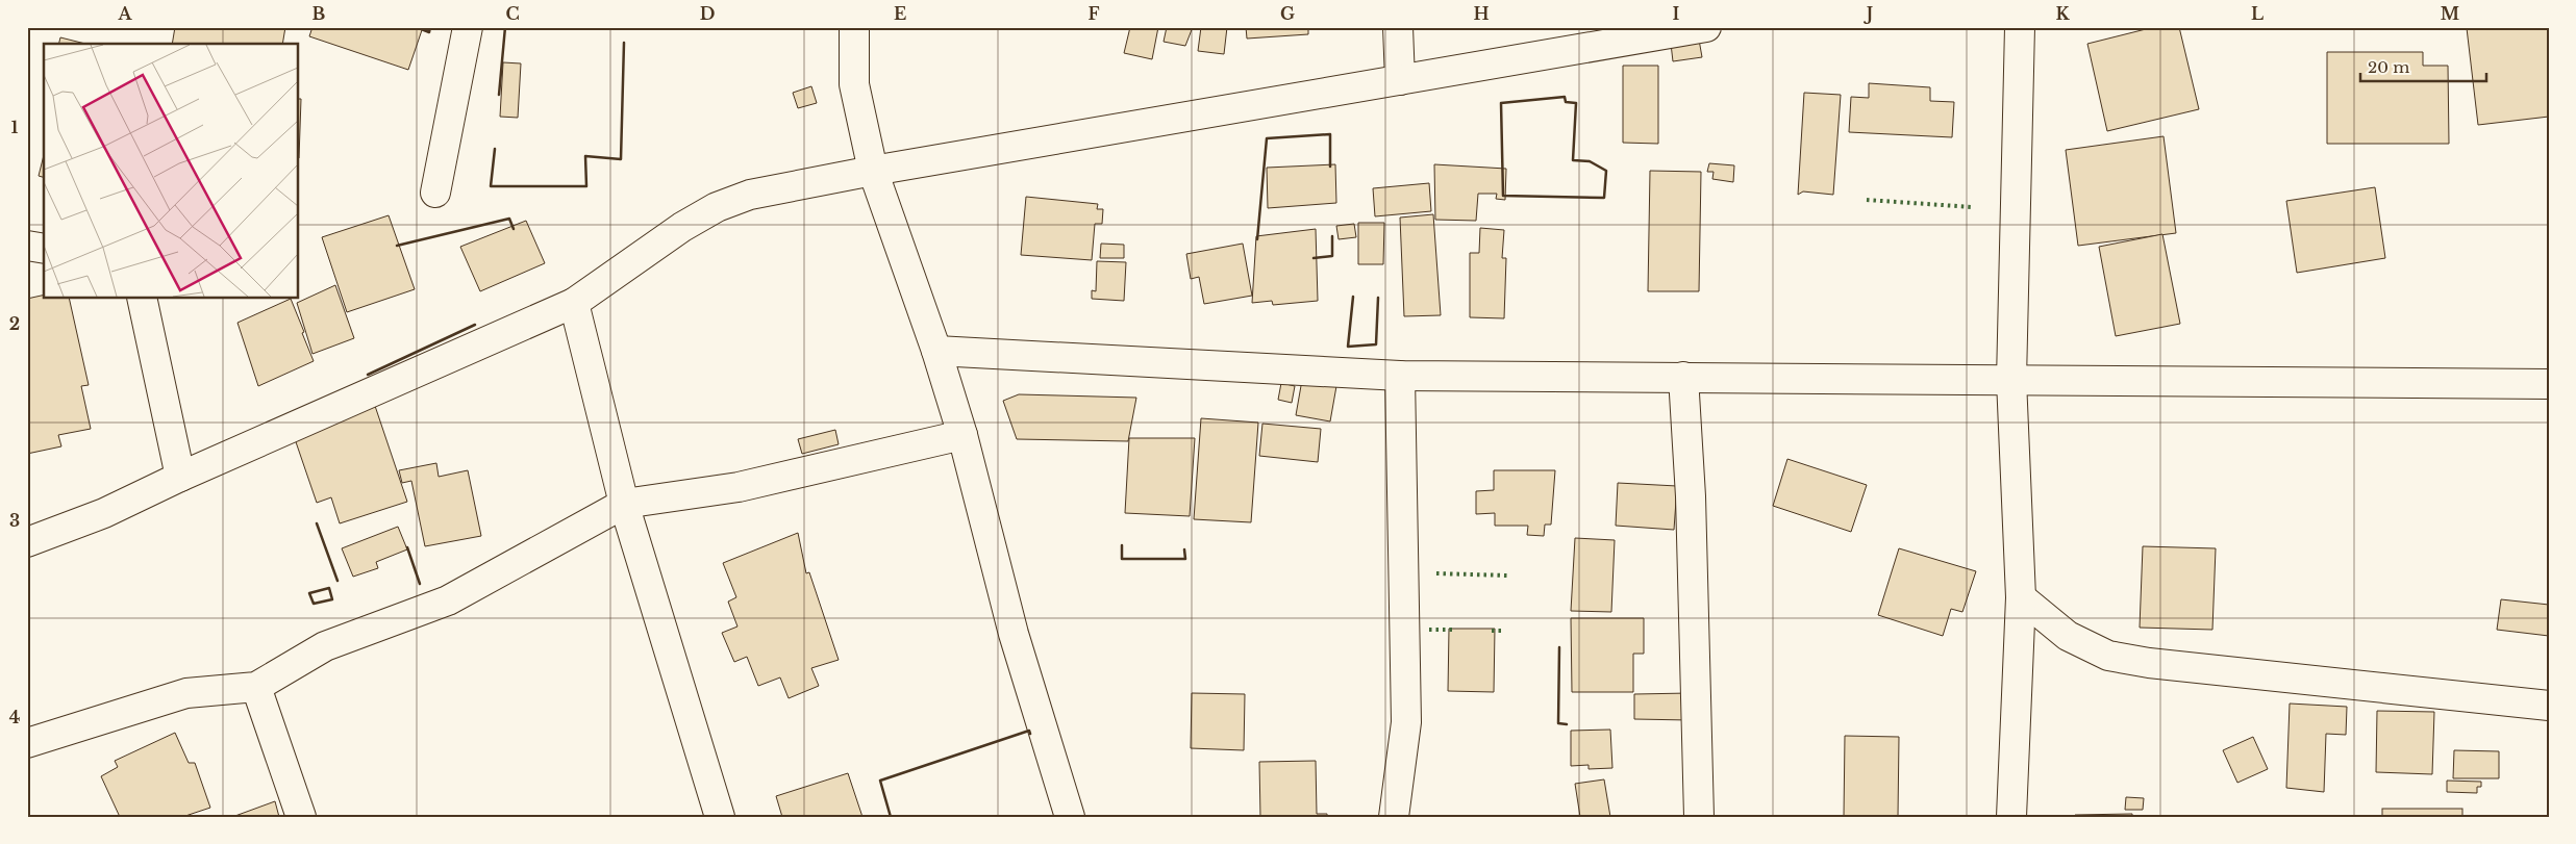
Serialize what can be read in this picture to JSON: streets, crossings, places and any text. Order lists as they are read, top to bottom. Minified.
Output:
{"scale_bar":"20 m","grid":{"columns":["A","B","C","D","E","F","G","H","I","J","K","L","M"],"rows":["1","2","3","4"]}}
